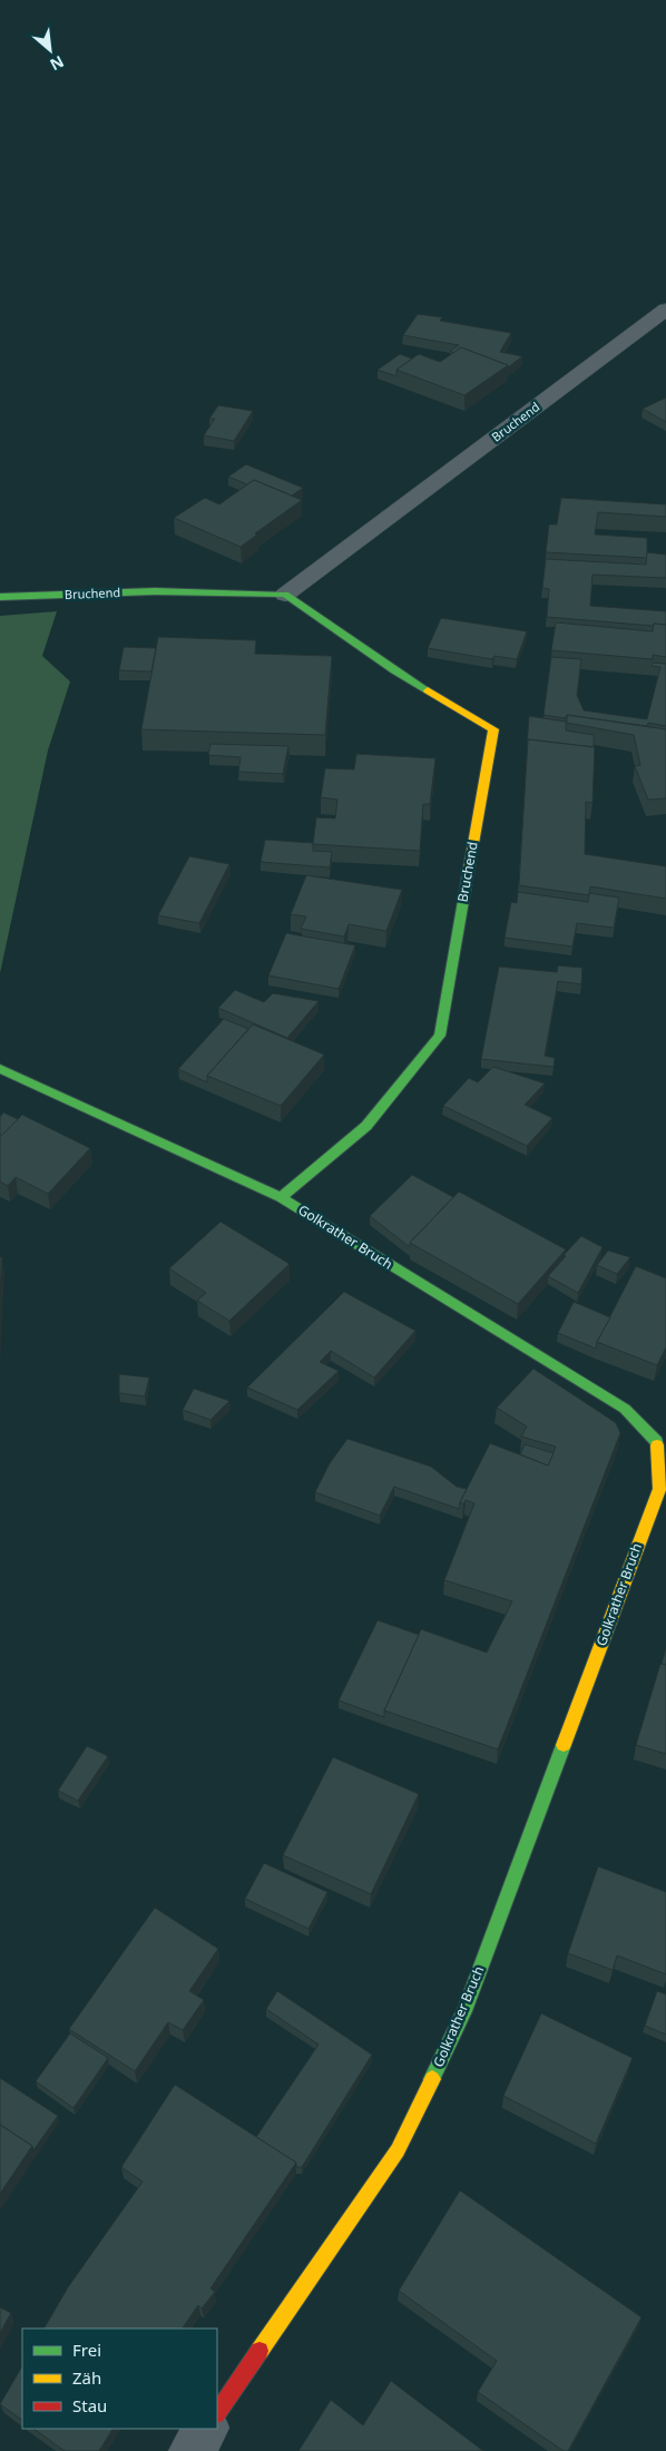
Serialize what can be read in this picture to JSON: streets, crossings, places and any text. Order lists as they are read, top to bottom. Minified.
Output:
{"streets":{"street":["Bruchend","Golkrather Bruch"]},"crossings":[["Bruchend","Golkrather Bruch"]],"legend":["Frei","Zäh","Stau"],"north":"bottom right"}
